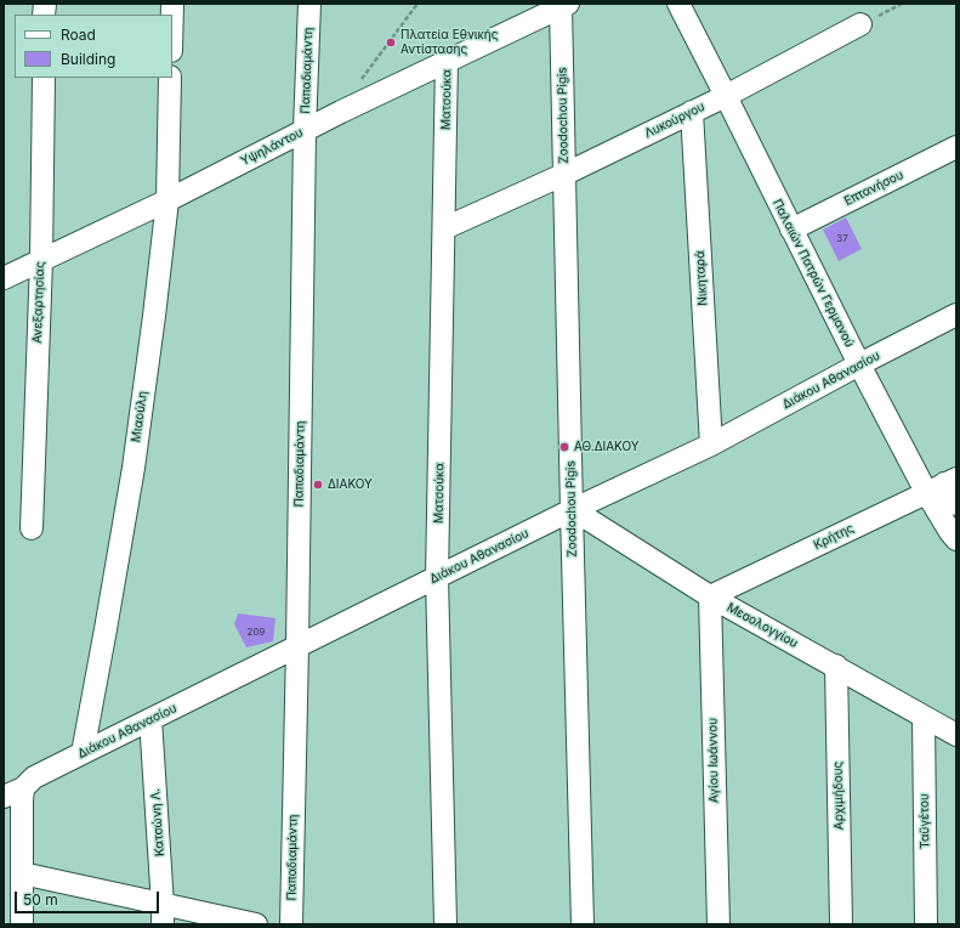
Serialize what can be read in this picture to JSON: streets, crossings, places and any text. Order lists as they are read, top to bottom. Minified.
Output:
{"streets":{"street":["Παπαδιαμάντη","Ματσούκα","Zoodochou Pigis","Λυκούργου","Υψηλάντου","Επτανήσου","Παλαιών Πατρών Γερμανού","Νικηταρά","Ανεξαρτησίας","Διάκου Αθανασίου","Μιαούλη","Κρήτης","Μεσολογγίου","Αγίου Ιωάννου","Αρχιμήδους","Ταϋγέτου","Κατσώνη Λ."]},"crossings":[["Παπαδιαμάντη","Υψηλάντου"],["Παπαδιαμάντη","Διάκου Αθανασίου"],["Ματσούκα","Λυκούργου"],["Ματσούκα","Υψηλάντου"],["Ματσούκα","Διάκου Αθανασίου"],["Zoodochou Pigis","Λυκούργου"],["Zoodochou Pigis","Υψηλάντου"],["Zoodochou Pigis","Διάκου Αθανασίου"],["Zoodochou Pigis","Μεσολογγίου"],["Λυκούργου","Παλαιών Πατρών Γερμανού"],["Λυκούργου","Νικηταρά"],["Υψηλάντου","Ανεξαρτησίας"],["Υψηλάντου","Μιαούλη"],["Επτανήσου","Παλαιών Πατρών Γερμανού"],["Παλαιών Πατρών Γερμανού","Διάκου Αθανασίου"],["Παλαιών Πατρών Γερμανού","Κρήτης"],["Νικηταρά","Διάκου Αθανασίου"],["Διάκου Αθανασίου","Μιαούλη"],["Διάκου Αθανασίου","Μεσολογγίου"],["Διάκου Αθανασίου","Κατσώνη Λ."],["Κρήτης","Μεσολογγίου"],["Κρήτης","Αγίου Ιωάννου"],["Μεσολογγίου","Αγίου Ιωάννου"],["Μεσολογγίου","Αρχιμήδους"],["Μεσολογγίου","Ταϋγέτου"]],"places":["Πλατεία Εθνικής Αντίστασης","ΑΘ.ΔΙΑΚΟΥ","ΔΙΑΚΟΥ"],"house_numbers":["37","209"],"legend":["Road","Building"],"scale_bar":"50 m"}
